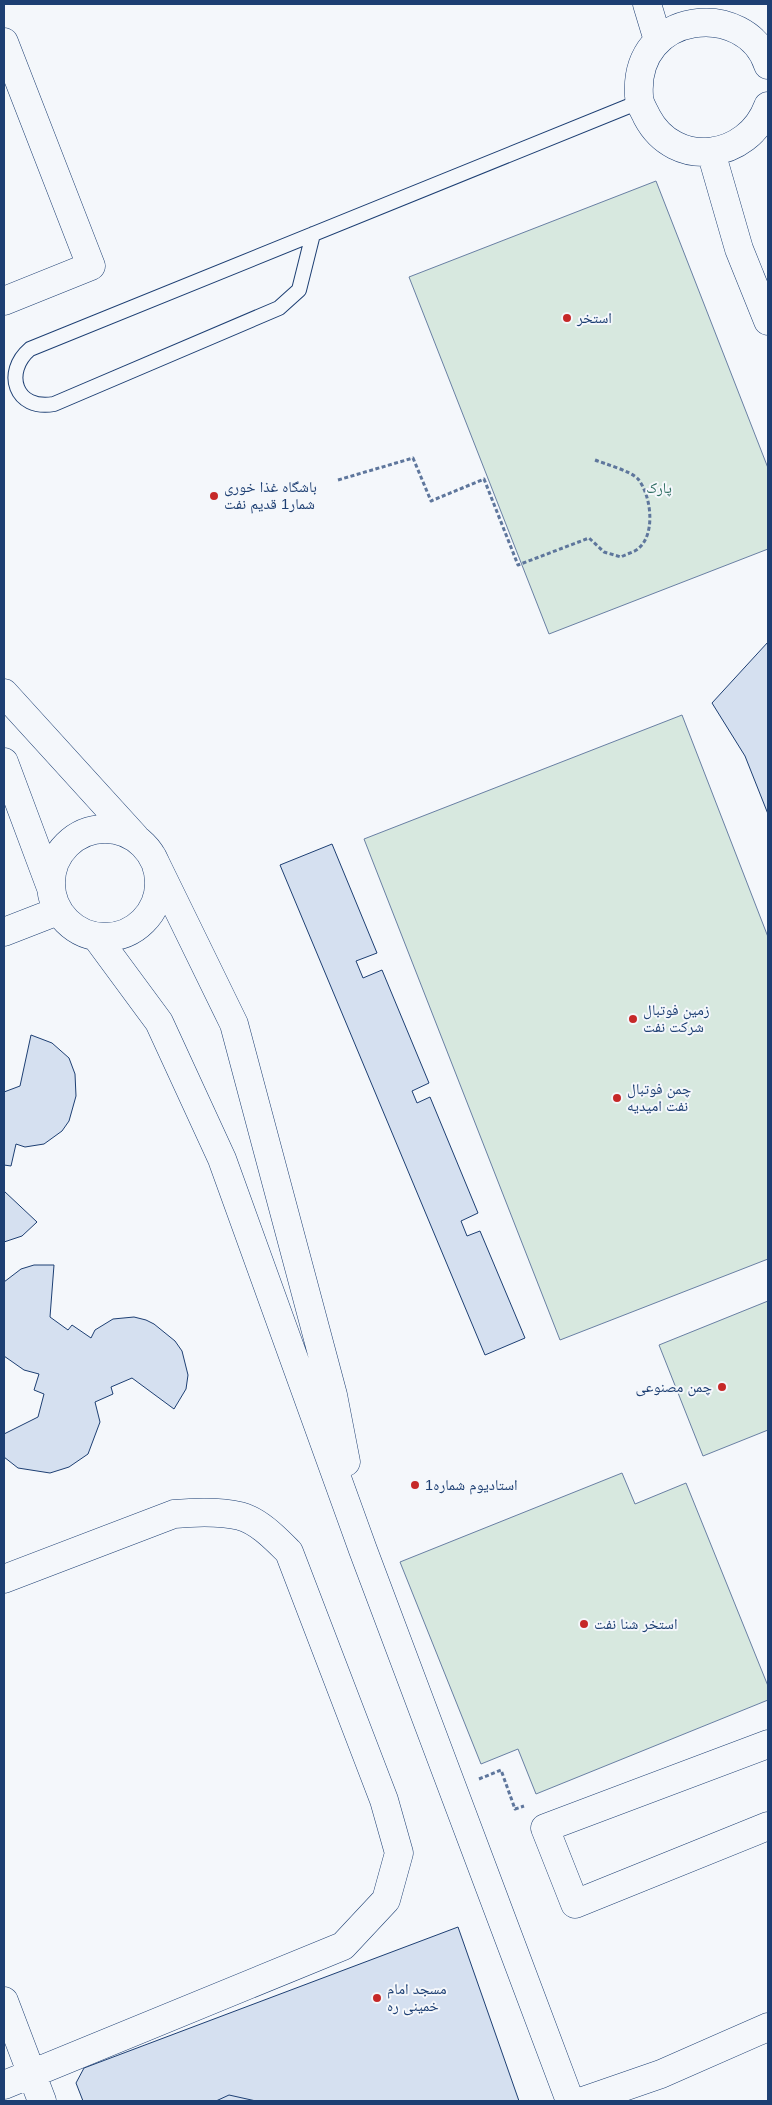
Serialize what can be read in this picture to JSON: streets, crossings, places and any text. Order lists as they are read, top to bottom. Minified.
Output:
{"parks":["پارک"],"places":["استخر","باشگاه غذا خوری شمار1 قدیم نفت","زمین فوتبال شرکت نفت","چمن فوتبال نفت امیدیه","چمن مصنوعی","استادیوم شماره1","استخر شنا نفت","مسجد امام خمینی ره"]}
